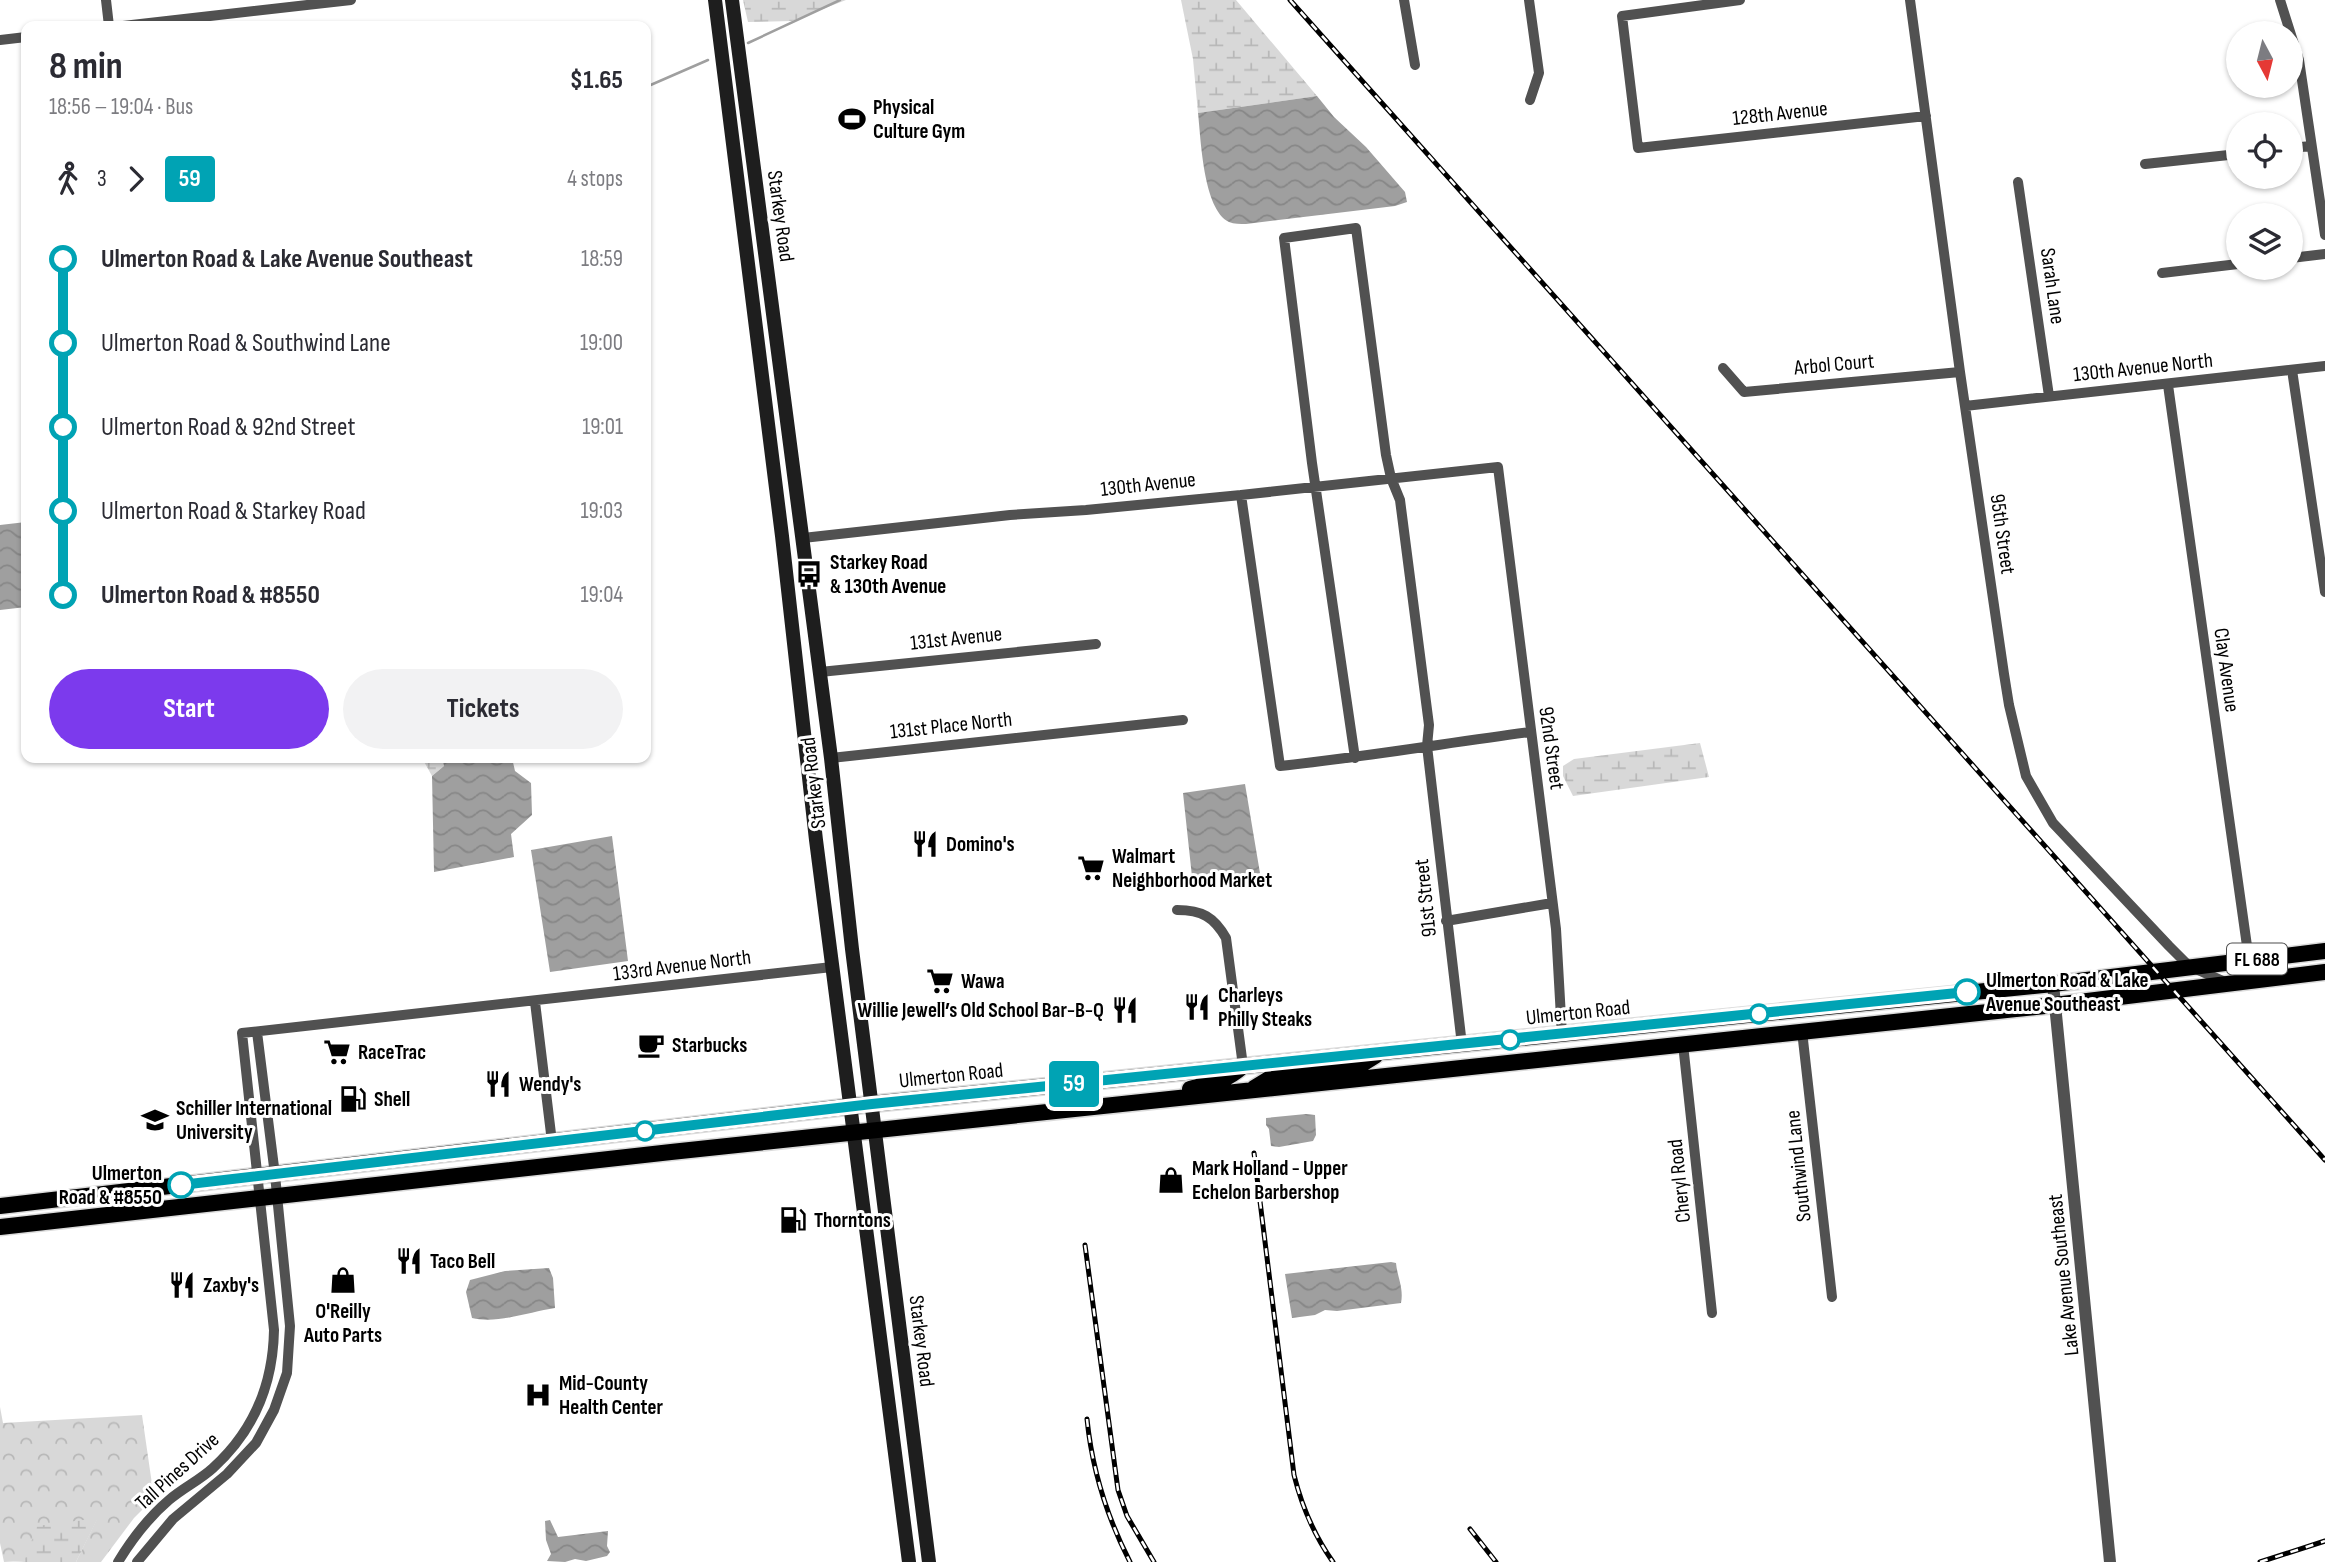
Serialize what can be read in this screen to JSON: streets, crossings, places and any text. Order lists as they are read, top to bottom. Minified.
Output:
{"streets":{"main road":["Starkey Road","FL 688","Ulmerton Road"],"street":["128th Avenue","Sarah Lane","Arbol Court","130th Avenue North","130th Avenue","95th Street","131st Avenue","Clay Avenue","131st Place North","92nd Street","91st Street","133rd Avenue North","Southwind Lane","Cheryl Road","Lake Avenue Southeast","Tall Pines Drive"]},"crossings":[["128th Avenue","95th Street"],["Starkey Road","130th Avenue"],["Starkey Road","131st Avenue"],["Starkey Road","131st Place North"],["Starkey Road","133rd Avenue North"],["Starkey Road","Ulmerton Road"],["Sarah Lane","130th Avenue North"],["Arbol Court","95th Street"],["130th Avenue North","95th Street"],["130th Avenue North","Clay Avenue"],["130th Avenue","92nd Street"],["130th Avenue","91st Street"],["95th Street","Ulmerton Road"],["Clay Avenue","Ulmerton Road"],["92nd Street","Ulmerton Road"],["91st Street","Ulmerton Road"],["133rd Avenue North","Tall Pines Drive"],["Ulmerton Road","Southwind Lane"],["Ulmerton Road","Cheryl Road"],["Ulmerton Road","Lake Avenue Southeast"],["Ulmerton Road","Tall Pines Drive"]],"places":{"sports":["Physical Culture Gym"],"bus stop":["Starkey Road & 130th Avenue"],"restaurant":["Domino's","Charleys Philly Steaks","Willie Jewell’s Old School Bar-B-Q","Wendy's","Taco Bell","Zaxby's"],"supermarket":["Walmart Neighborhood Market","Wawa","RaceTrac"],"other":["Ulmerton Road & Lake Avenue Southeast","Ulmerton Road & #8550"],"cafe":["Starbucks"],"fuel station":["Shell","Thorntons"],"school or university":["Schiller International University"],"shop":["Mark Holland - Upper Echelon Barbershop","O'Reilly Auto Parts"],"hospital":["Mid-County Health Center"]},"lines":["bus line 59"],"north":"bottom","page":{"on_map":"59","heading":["8 min","18:56 – 19:04 · Bus","$1.65"],"legs":["3","59","4 stops"],"list":[{"name":"Ulmerton Road & Lake Avenue Southeast","value":"18:59"},{"name":"Ulmerton Road & Southwind Lane","value":"19:00"},{"name":"Ulmerton Road & 92nd Street","value":"19:01"},{"name":"Ulmerton Road & Starkey Road","value":"19:03"},{"name":"Ulmerton Road & #8550","value":"19:04"}],"buttons":["Start","Tickets"]}}
